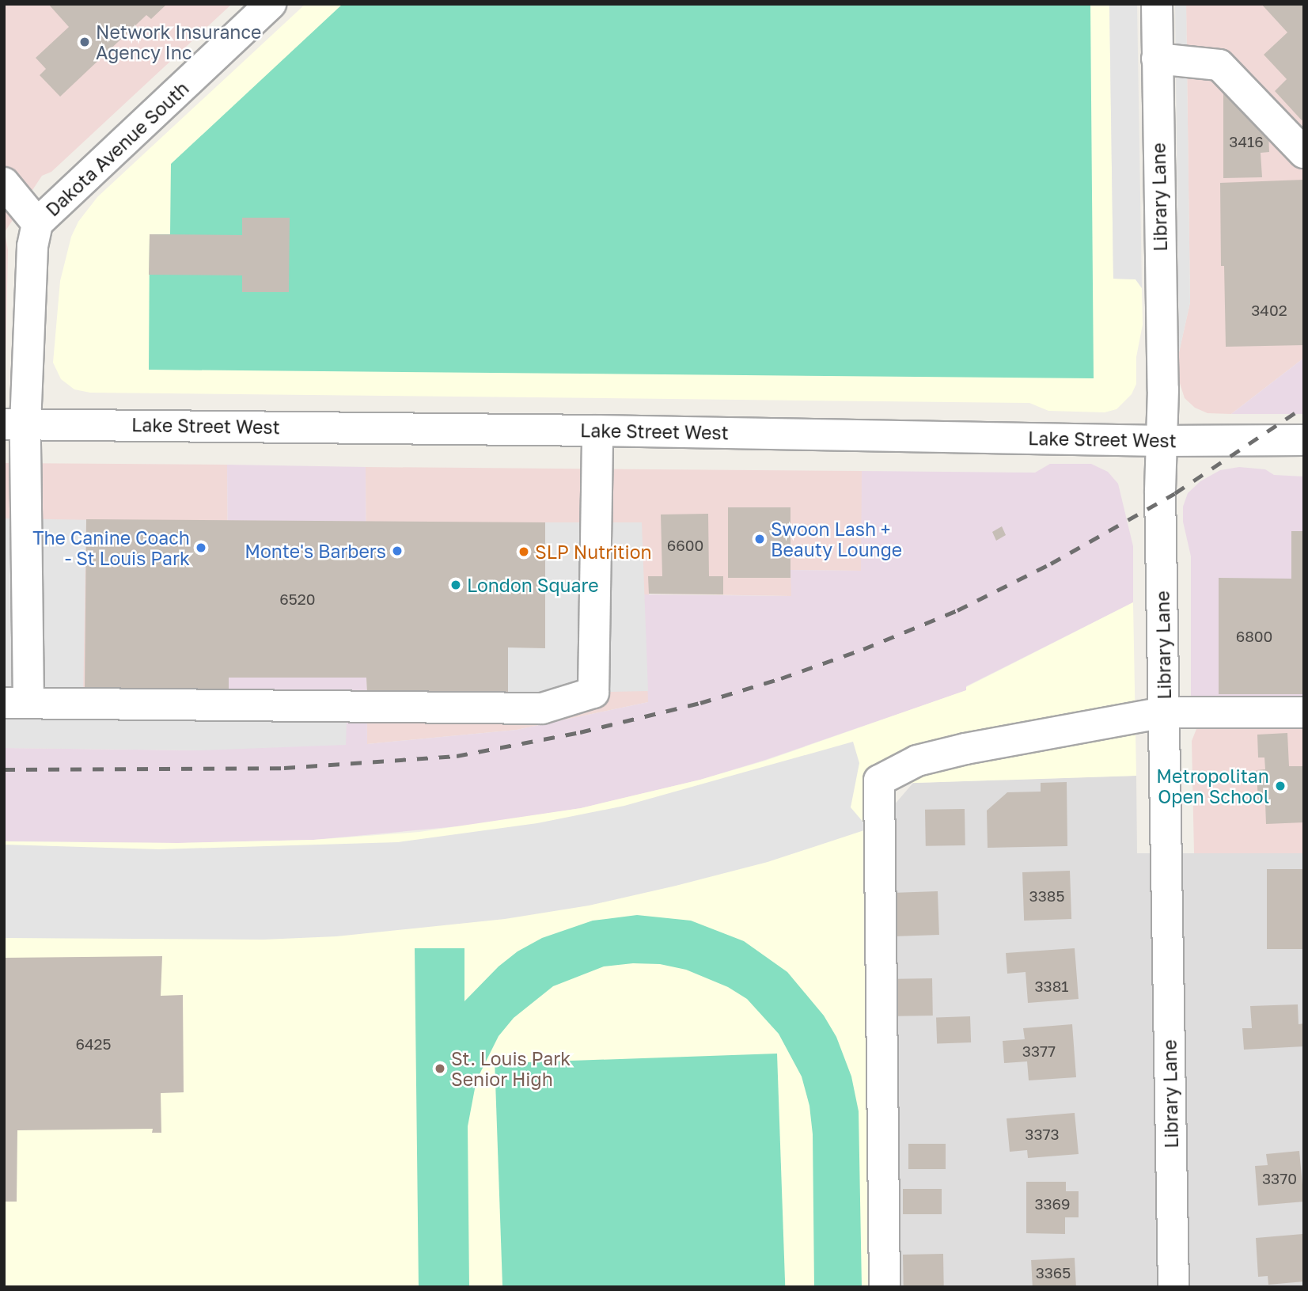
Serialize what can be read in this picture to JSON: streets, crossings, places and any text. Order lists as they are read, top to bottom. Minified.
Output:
{"streets":{"street":["Dakota Avenue South","Library Lane","Lake Street West"]},"crossings":[["Dakota Avenue South","Lake Street West"],["Library Lane","Lake Street West"]],"places":["Network Insurance Agency Inc","Swoon Lash + Beauty Lounge","The Canine Coach - St Louis Park","Monte's Barbers","SLP Nutrition","London Square","Metropolitan Open School","St. Louis Park Senior High"],"house_numbers":["3416","3402","6600","6520","6800","3385","3381","6425","3377","3373","3370","3369","3365"]}
